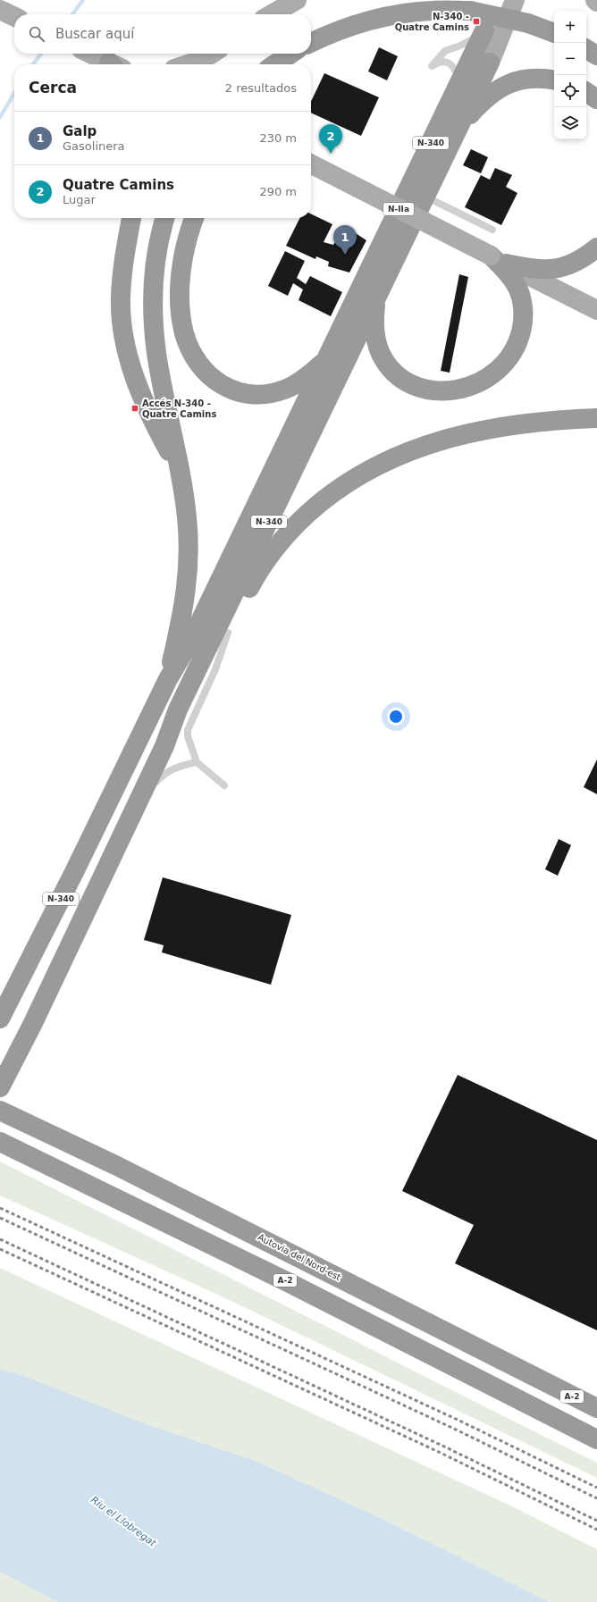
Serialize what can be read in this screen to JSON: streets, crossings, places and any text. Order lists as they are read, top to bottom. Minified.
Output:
{"streets":{"highway":["N-340","Autovia del Nord-est","A-2"],"main road":["N-IIa"]},"water":["Riu el Llobregat"],"places":{"transit":["N-340 - Quatre Camins","Accés N-340 - Quatre Camins"]},"page":{"map_buttons":["+","−"],"search":"Buscar aquí","heading":["Cerca","2 resultados"],"list":[{"mark":"1","name":"Galp","note":"Gasolinera","value":"230 m"},{"mark":"2","name":"Quatre Camins","note":"Lugar","value":"290 m"}],"pins":["2","1"]}}
